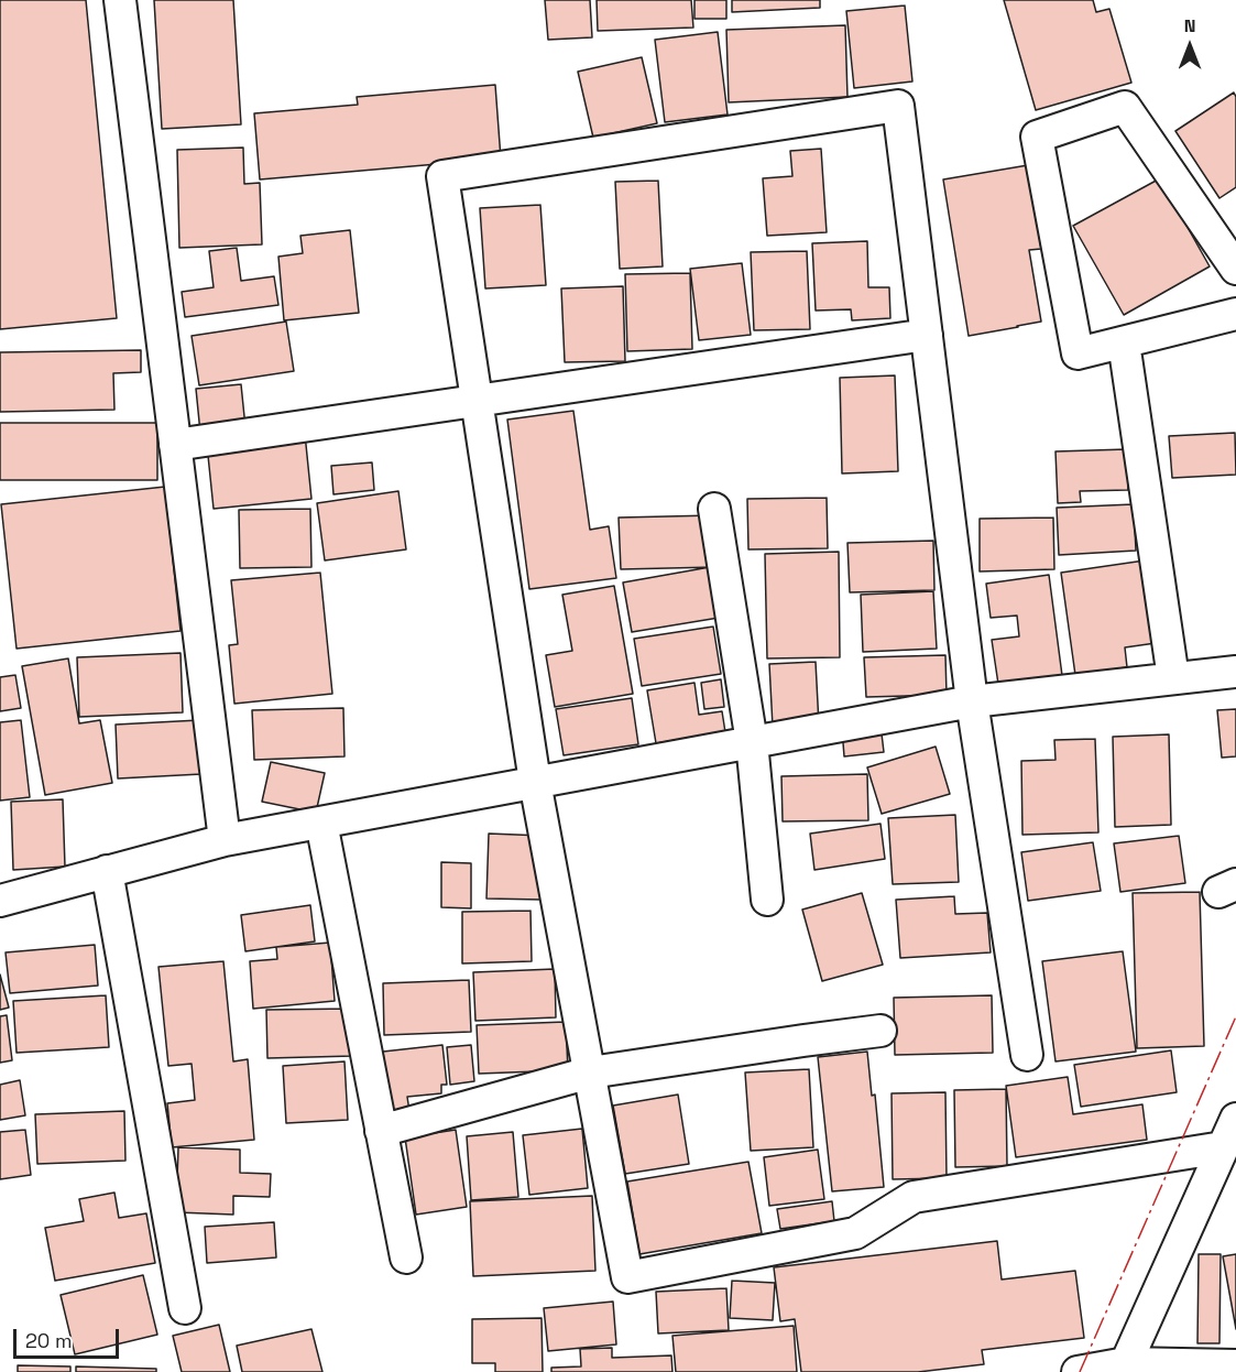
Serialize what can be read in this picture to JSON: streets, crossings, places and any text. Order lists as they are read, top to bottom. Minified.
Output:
{"scale_bar":"20 m","north":"top"}
